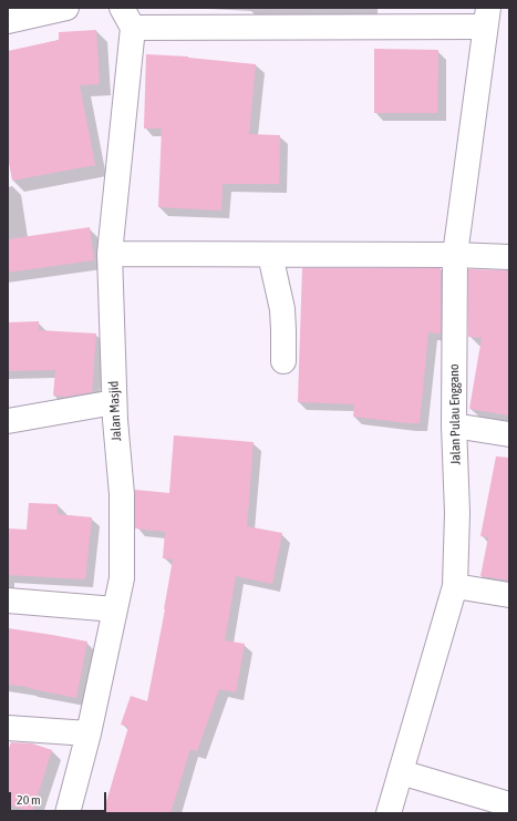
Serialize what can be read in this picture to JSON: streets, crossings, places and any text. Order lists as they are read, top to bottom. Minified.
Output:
{"streets":{"street":["Jalan Masjid","Jalan Pulau Enggano"]},"scale_bar":"20 m"}
